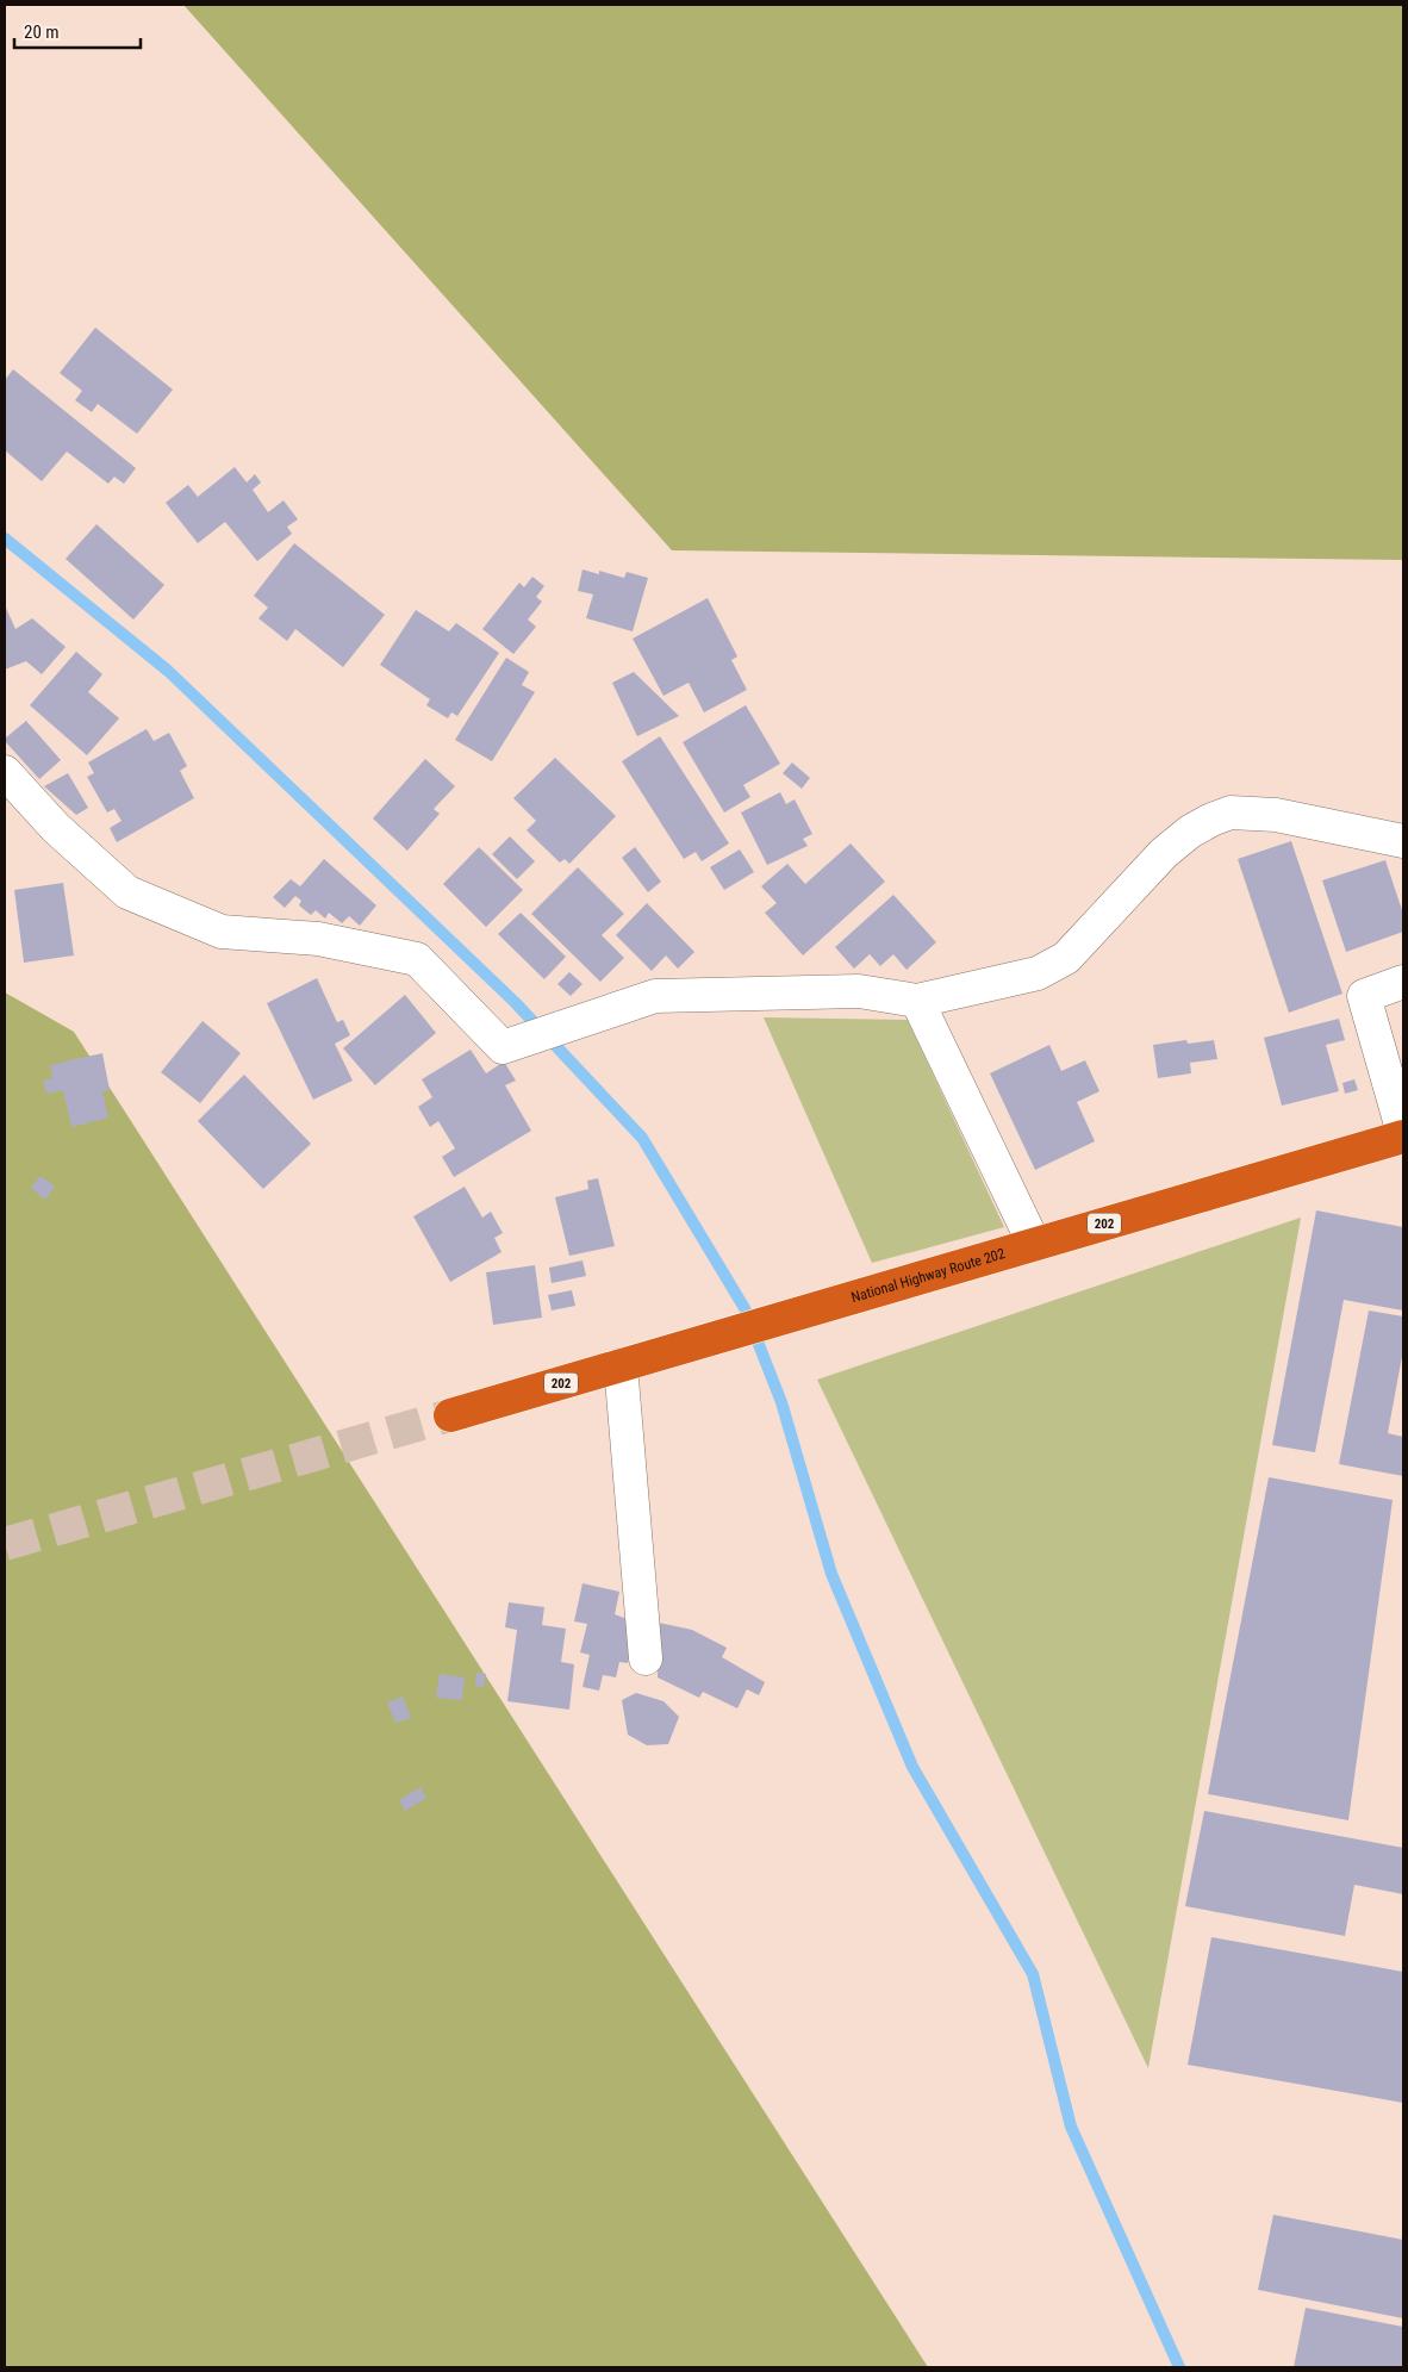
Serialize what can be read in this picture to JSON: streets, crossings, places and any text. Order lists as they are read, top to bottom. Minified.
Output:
{"streets":{"highway":["202","National Highway Route 202"]},"scale_bar":"20 m"}
